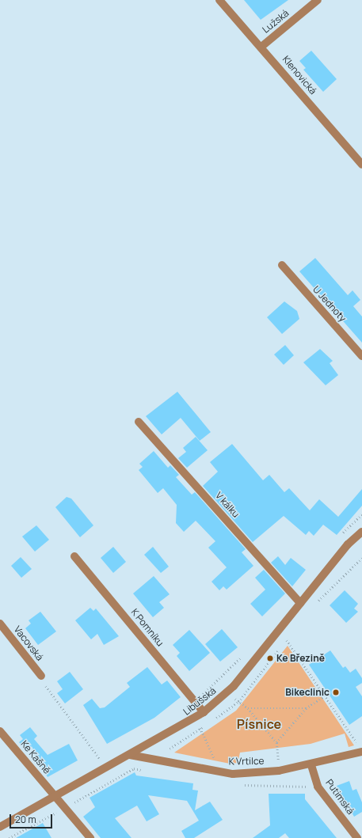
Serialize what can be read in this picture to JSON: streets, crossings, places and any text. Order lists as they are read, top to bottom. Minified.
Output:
{"streets":{"street":["Lužská","Klenovická","U Jednoty","V kálku","K Pomníku","Vacovská","Libušská","Ke Kašně","K Vrtilce","Putimská"]},"crossings":[["Lužská","Klenovická"],["V kálku","Libušská"],["K Pomníku","Libušská"],["Libušská","Ke Kašně"],["Libušská","K Vrtilce"],["K Vrtilce","Putimská"]],"districts":["Písnice"],"places":["Ke Březině","Bikeclinic"],"scale_bar":"20 m"}
